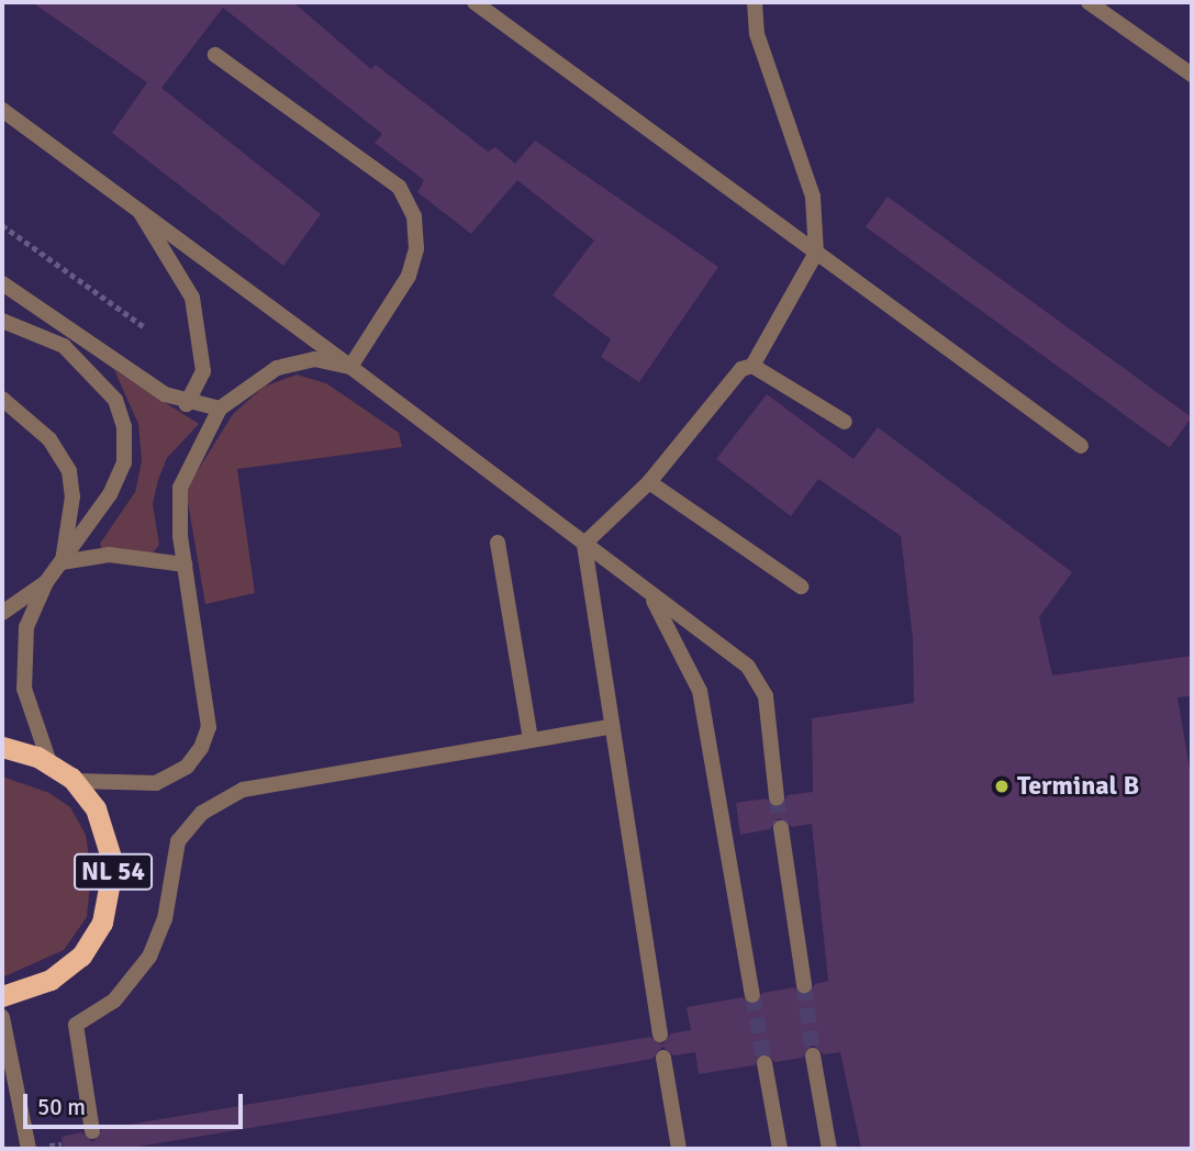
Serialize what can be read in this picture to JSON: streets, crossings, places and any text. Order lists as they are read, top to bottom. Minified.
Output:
{"streets":{"highway":["NL 54"]},"places":["Terminal B"],"scale_bar":"50 m"}
